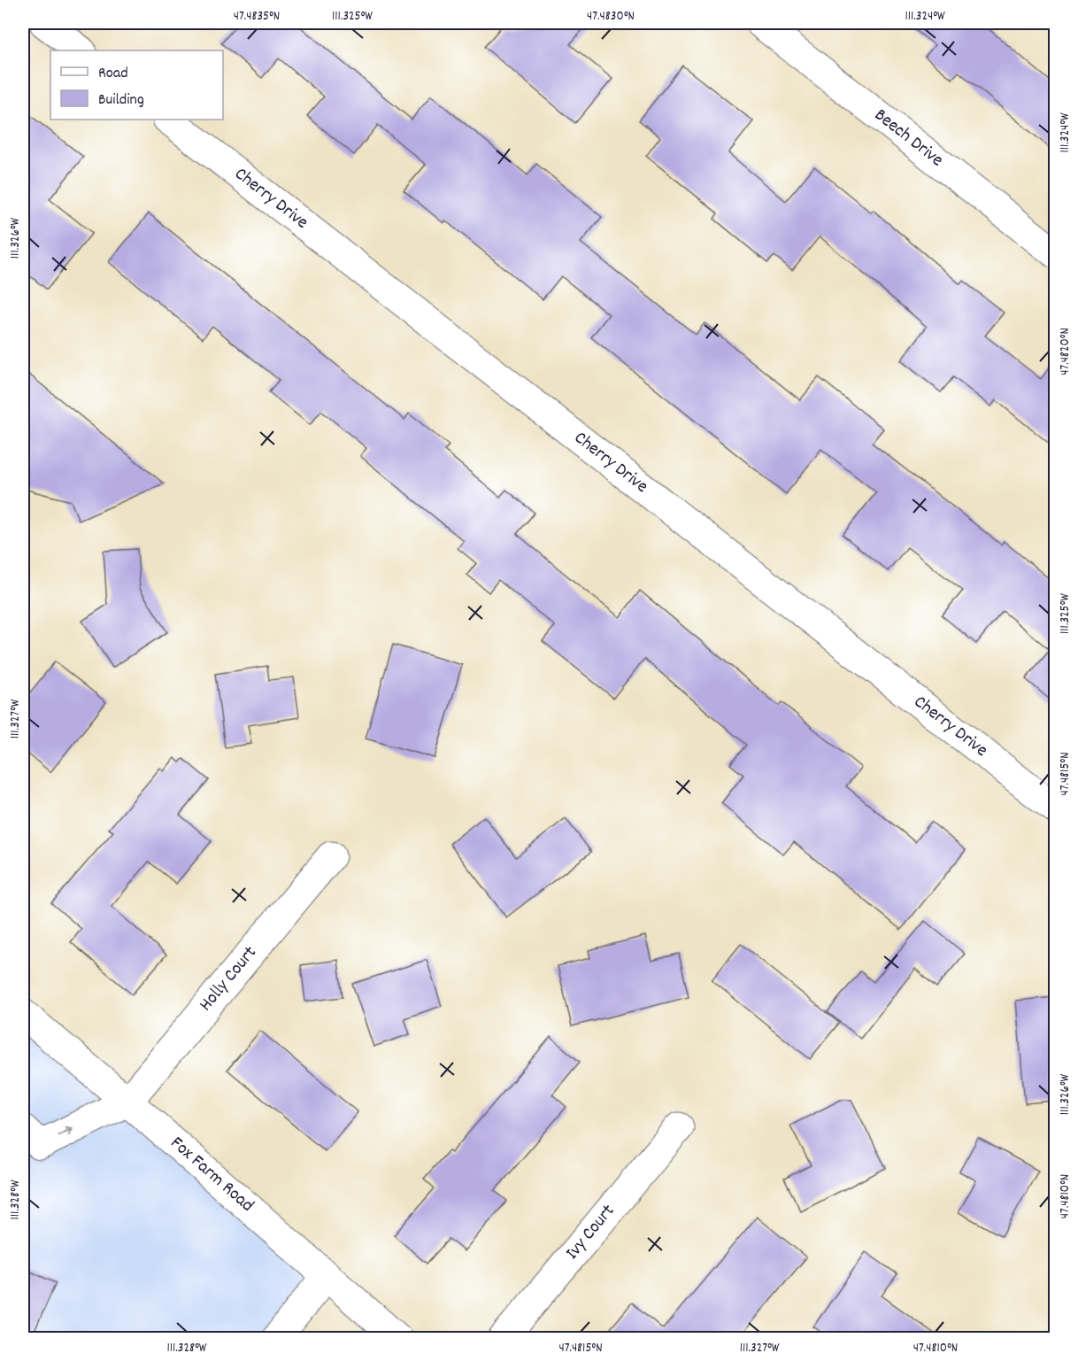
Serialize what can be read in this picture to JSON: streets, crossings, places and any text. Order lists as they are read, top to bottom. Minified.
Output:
{"streets":{"street":["Beech Drive","Cherry Drive","Holly Court","Fox Farm Road","Ivy Court"]},"crossings":[["Holly Court","Fox Farm Road"]],"legend":["Road","Building"],"coordinates":["47.4835°N","111.325°W","47.4830°N","111.324°W","111.326°W","47.4820°N","111.327°W","47.4815°N","47.4810°N","111.328°W"]}
